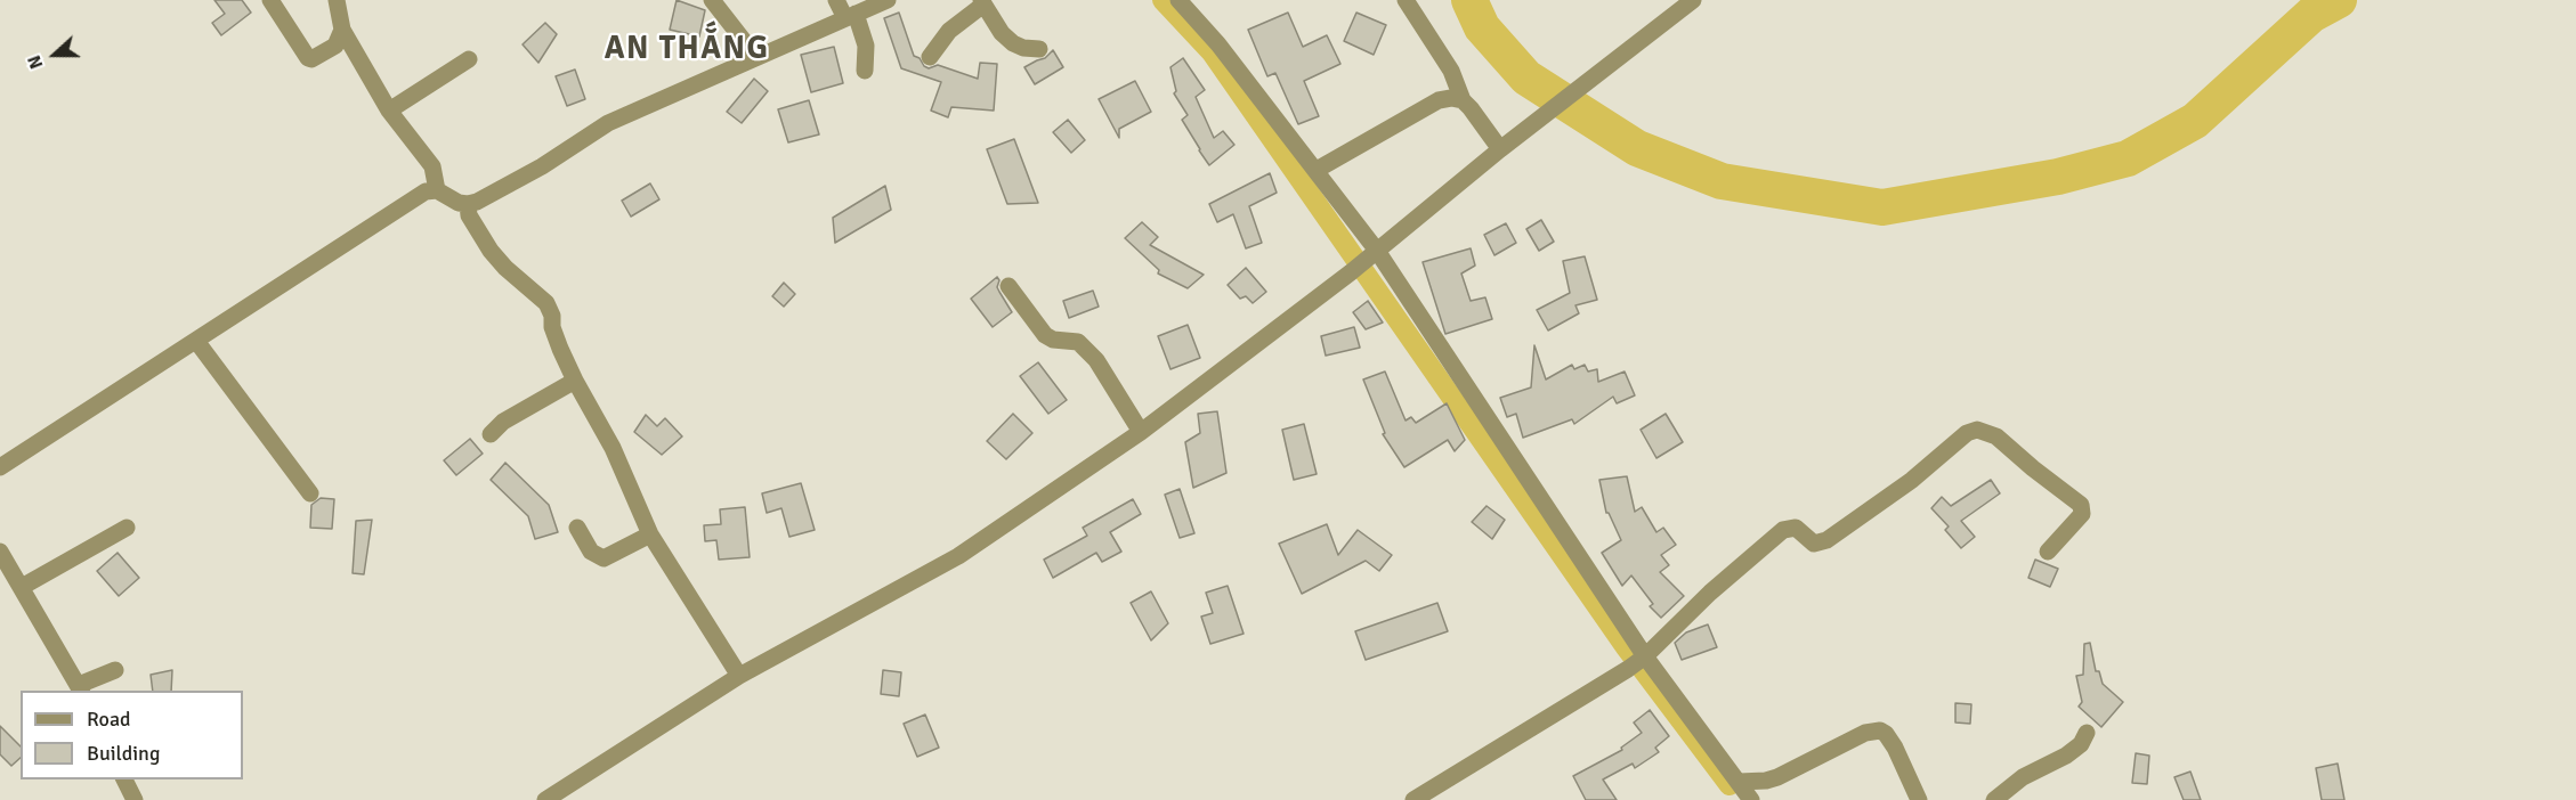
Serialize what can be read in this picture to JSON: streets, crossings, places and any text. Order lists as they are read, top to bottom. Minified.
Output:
{"districts":["AN THẮNG"],"legend":["Road","Building"],"north":"left"}
